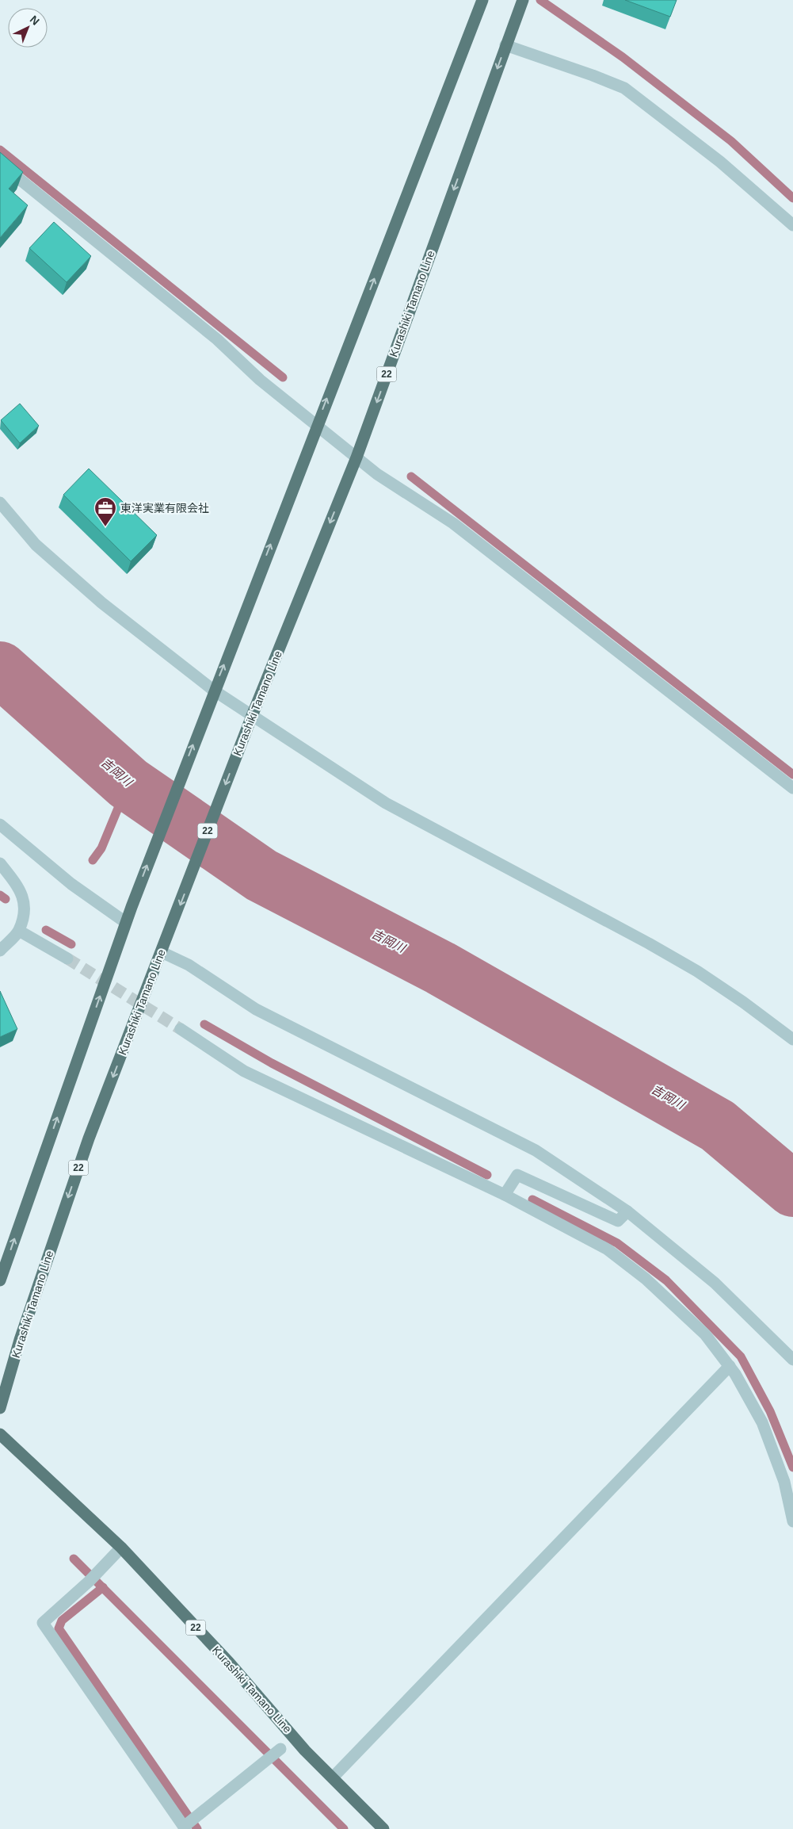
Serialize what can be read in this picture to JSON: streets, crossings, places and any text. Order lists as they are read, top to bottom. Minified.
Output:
{"streets":{"main road":["Kurashiki Tamano Line","22"]},"water":["吉岡川"],"places":{"office":["東洋実業有限会社"]},"north":"top right"}
